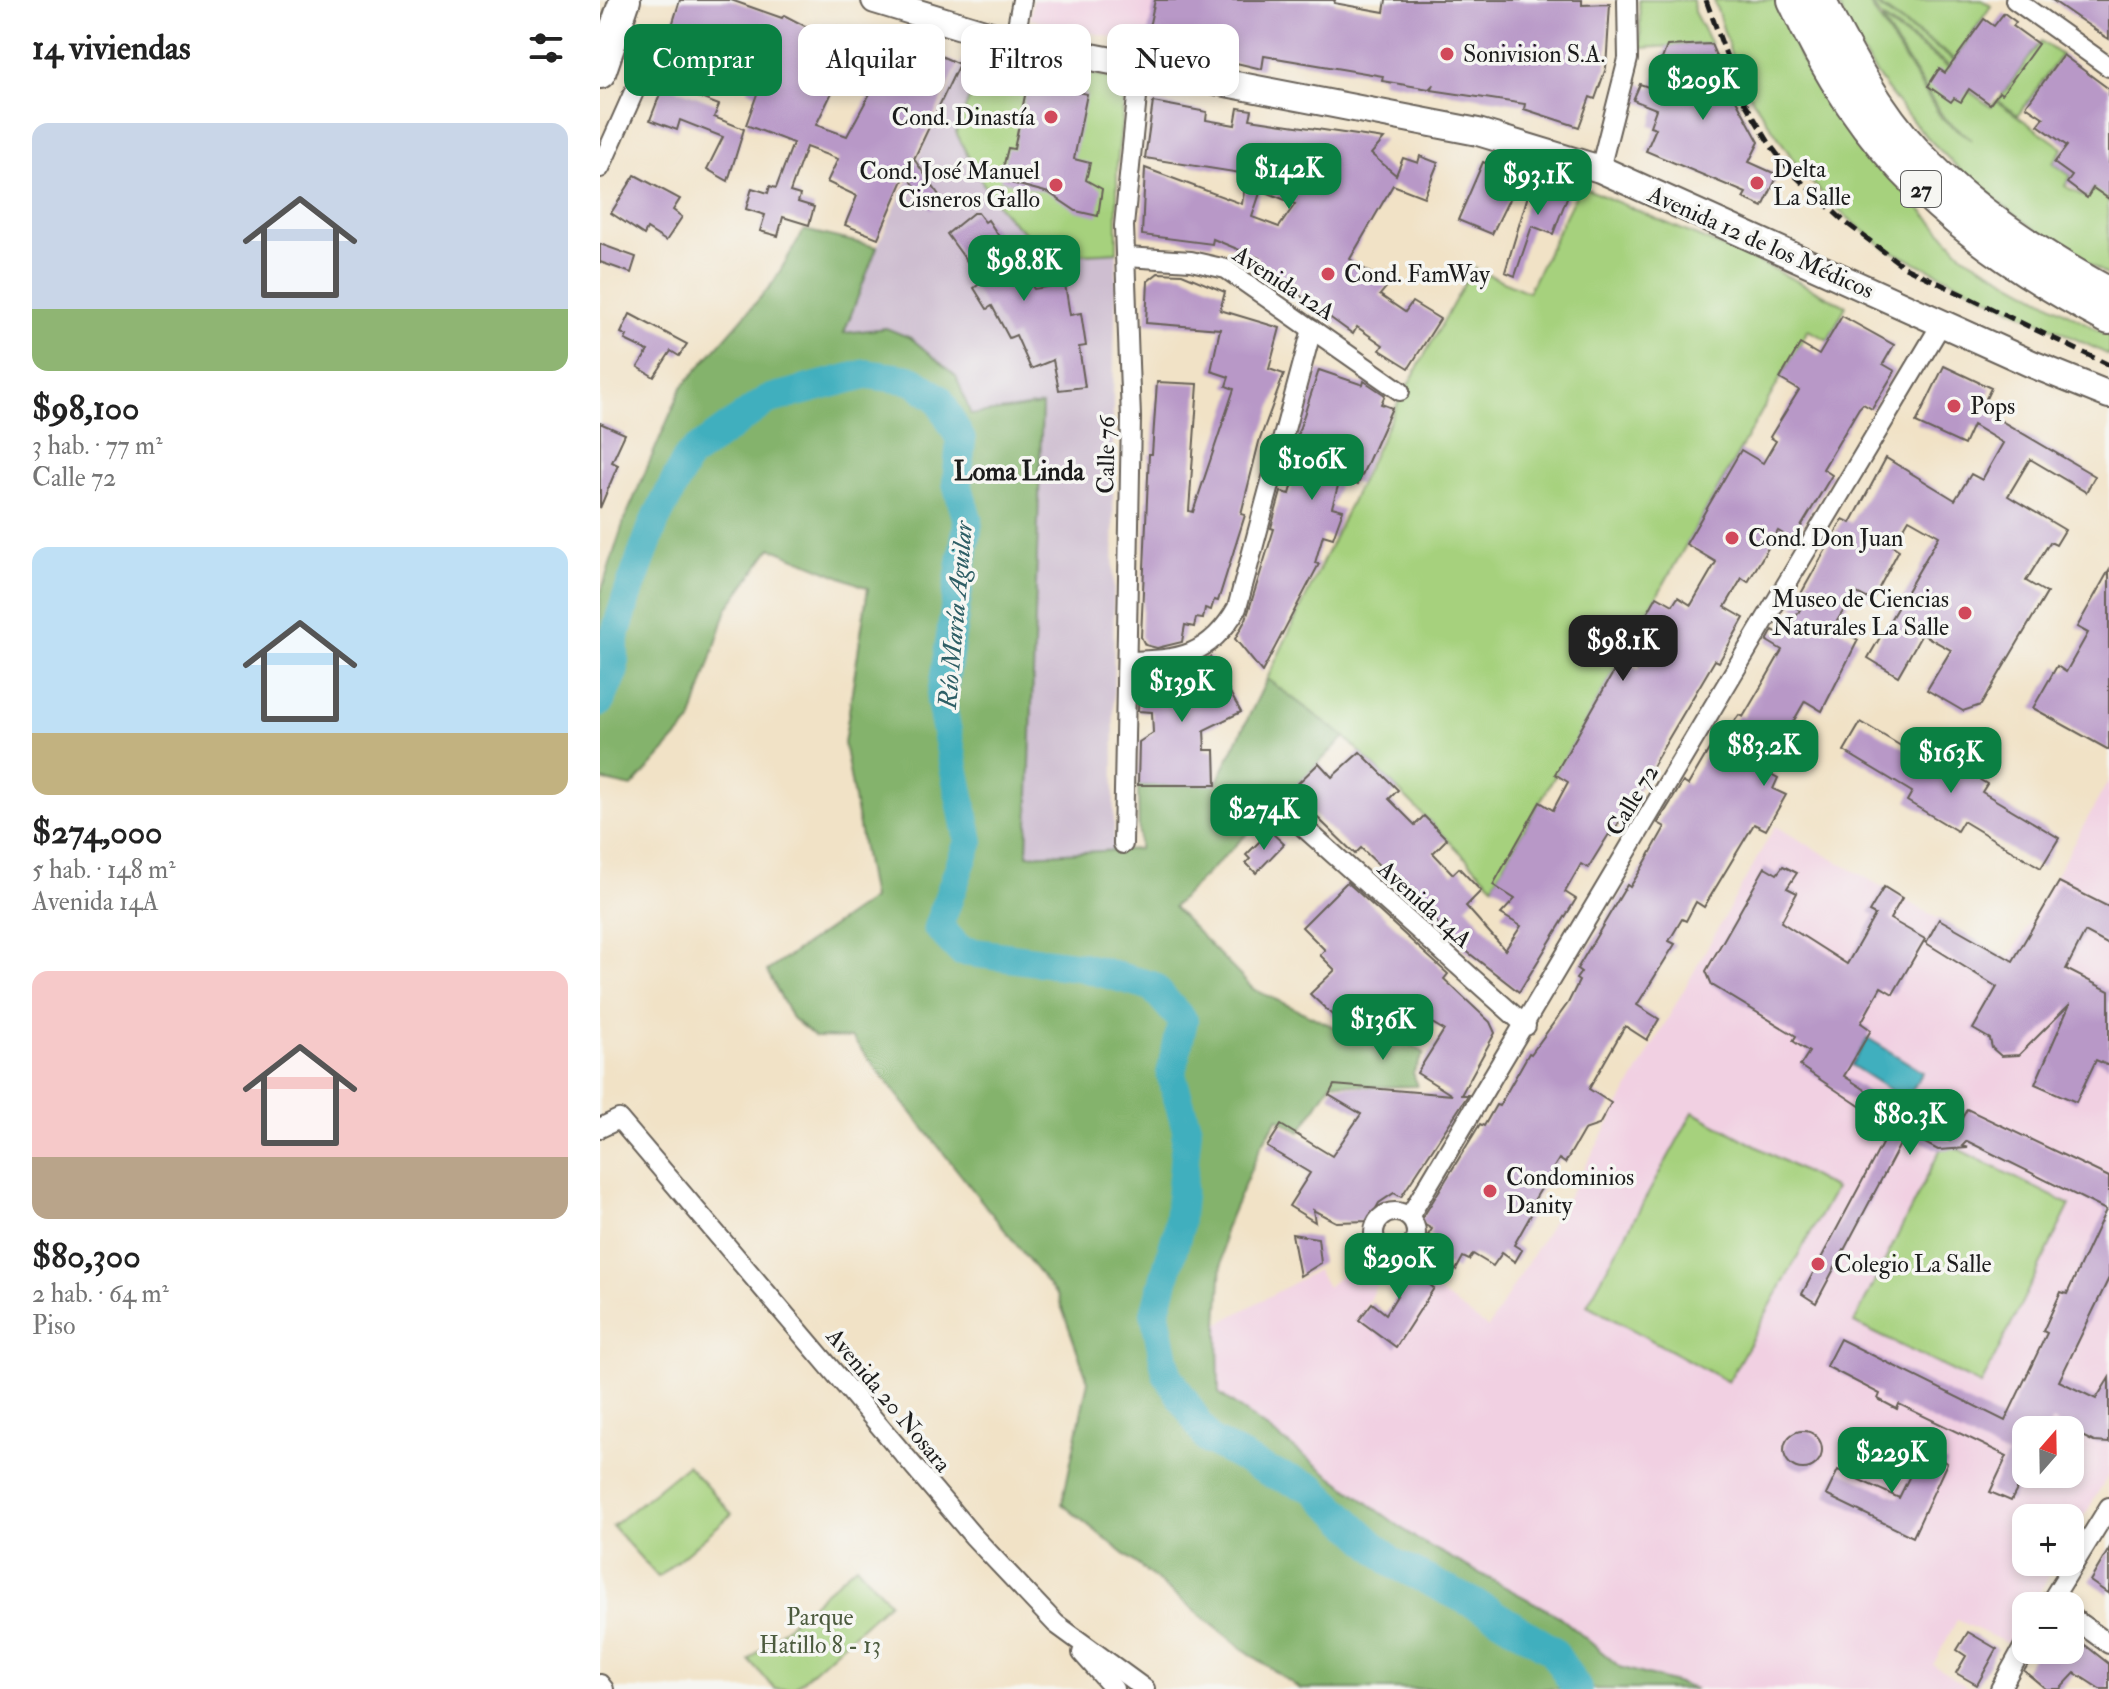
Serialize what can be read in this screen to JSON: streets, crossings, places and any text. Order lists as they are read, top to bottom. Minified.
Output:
{"streets":{"highway":["27"],"main road":["Avenida 12 de los Médicos"],"street":["Avenida 12A","Calle 76","Calle 72","Avenida 14A","Avenida 20 Nosara"]},"crossings":[["Avenida 12 de los Médicos","Calle 72"],["Avenida 12A","Calle 76"],["Calle 72","Avenida 14A"]],"districts":["Loma Linda"],"water":["Río María Aguilar"],"parks":["Parque Hatillo 8 - 13"],"places":["Sonivision S.A.","Cond. Dinastía","Delta La Salle","Cond. José Manuel Cisneros Gallo","Cond. FamWay","Pops","Cond. Don Juan","Museo de Ciencias Naturales La Salle","Condominios Danity","Colegio La Salle"],"north":"top","page":{"heading":"14 viviendas","chip":["Comprar","Alquilar","Filtros","Nuevo"],"price":["$209K","$142K","$93.1K","$98.8K","$106K","$98.1K","$139K","$83.2K","$163K","$274K","$136K","$80.3K","$290K","$229K"],"list":[{"name":"$98,100","note":"3 hab. · 77 m² · Calle 72"},{"name":"$274,000","note":"5 hab. · 148 m² · Avenida 14A"},{"name":"$80,300","note":"2 hab. · 64 m² · Piso"}],"map_buttons":["+","−"]}}
